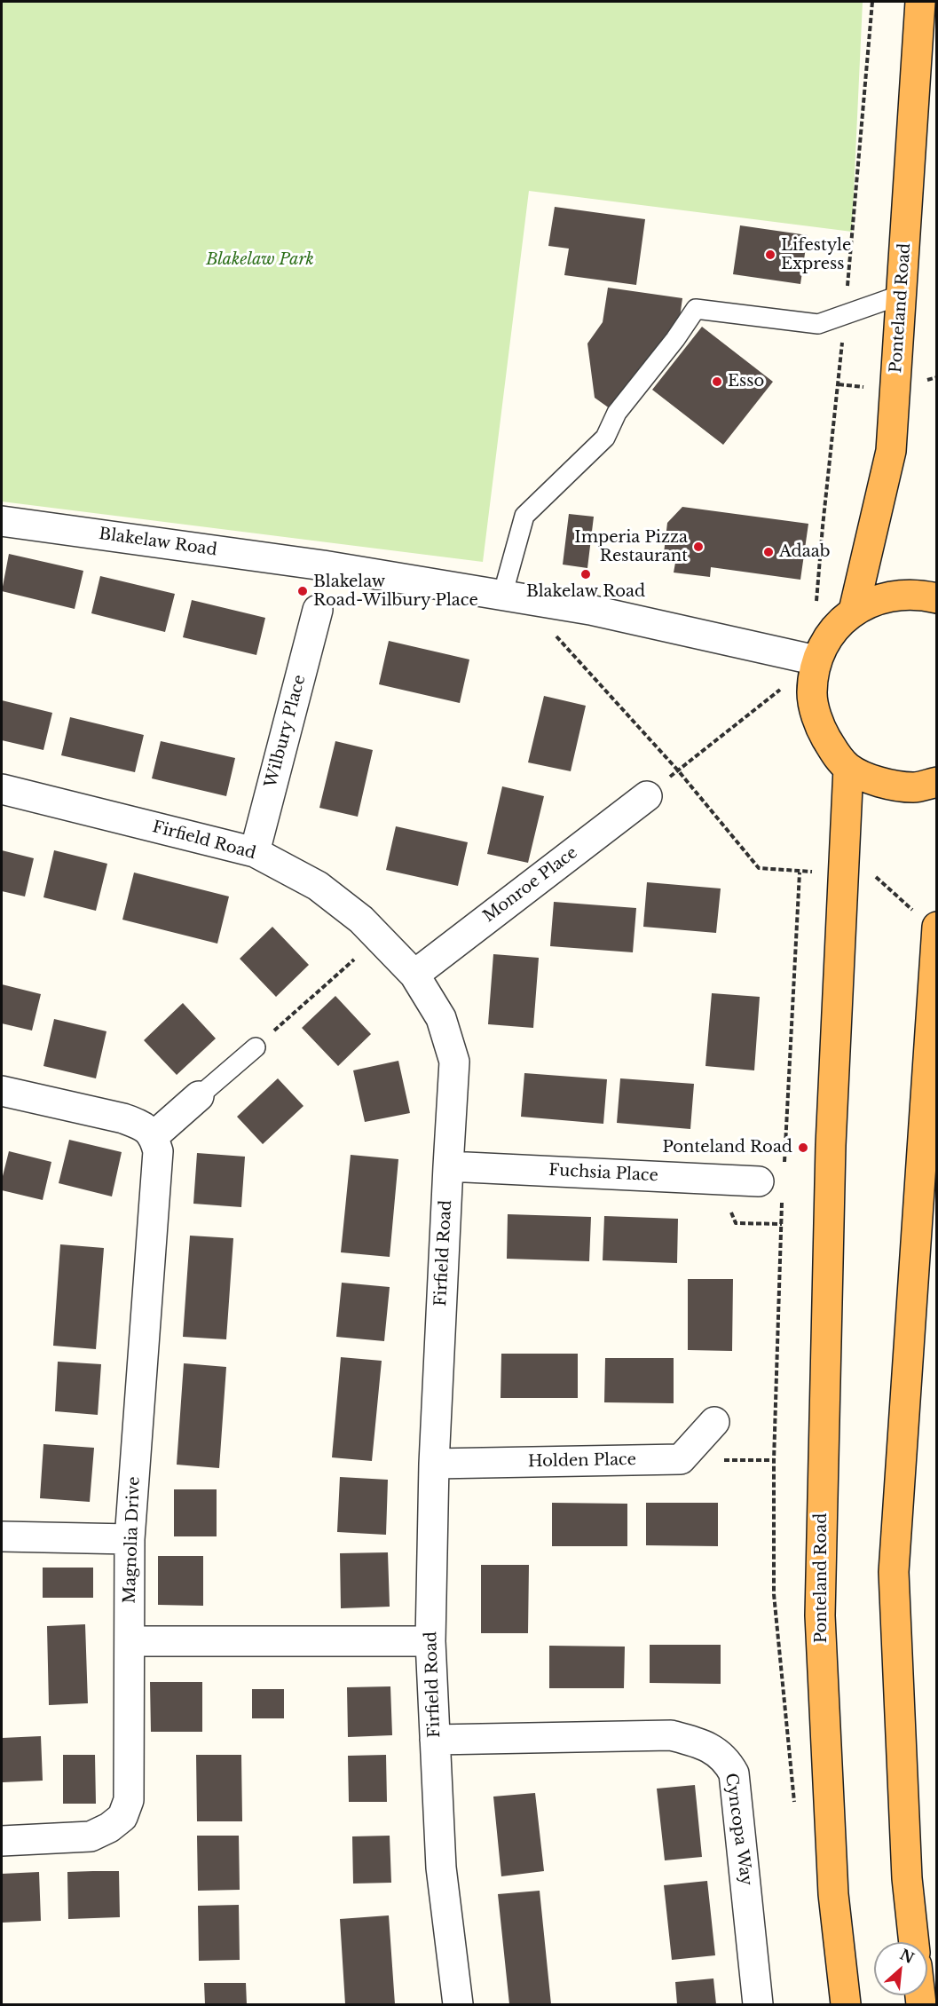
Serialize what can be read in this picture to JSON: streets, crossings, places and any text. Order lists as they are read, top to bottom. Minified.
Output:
{"streets":{"highway":["Ponteland Road"],"street":["Blakelaw Road","Wilbury Place","Firfield Road","Monroe Place","Fuchsia Place","Holden Place","Magnolia Drive","Cyncopa Way"]},"crossings":[["Wilbury Place","Firfield Road"],["Firfield Road","Monroe Place"],["Firfield Road","Fuchsia Place"],["Firfield Road","Holden Place"],["Firfield Road","Cyncopa Way"]],"parks":["Blakelaw Park"],"places":["Lifestyle Express","Esso","Imperia Pizza Restaurant","Adaab","Blakelaw Road","Blakelaw Road-Wilbury Place","Ponteland Road"],"north":"top right"}
